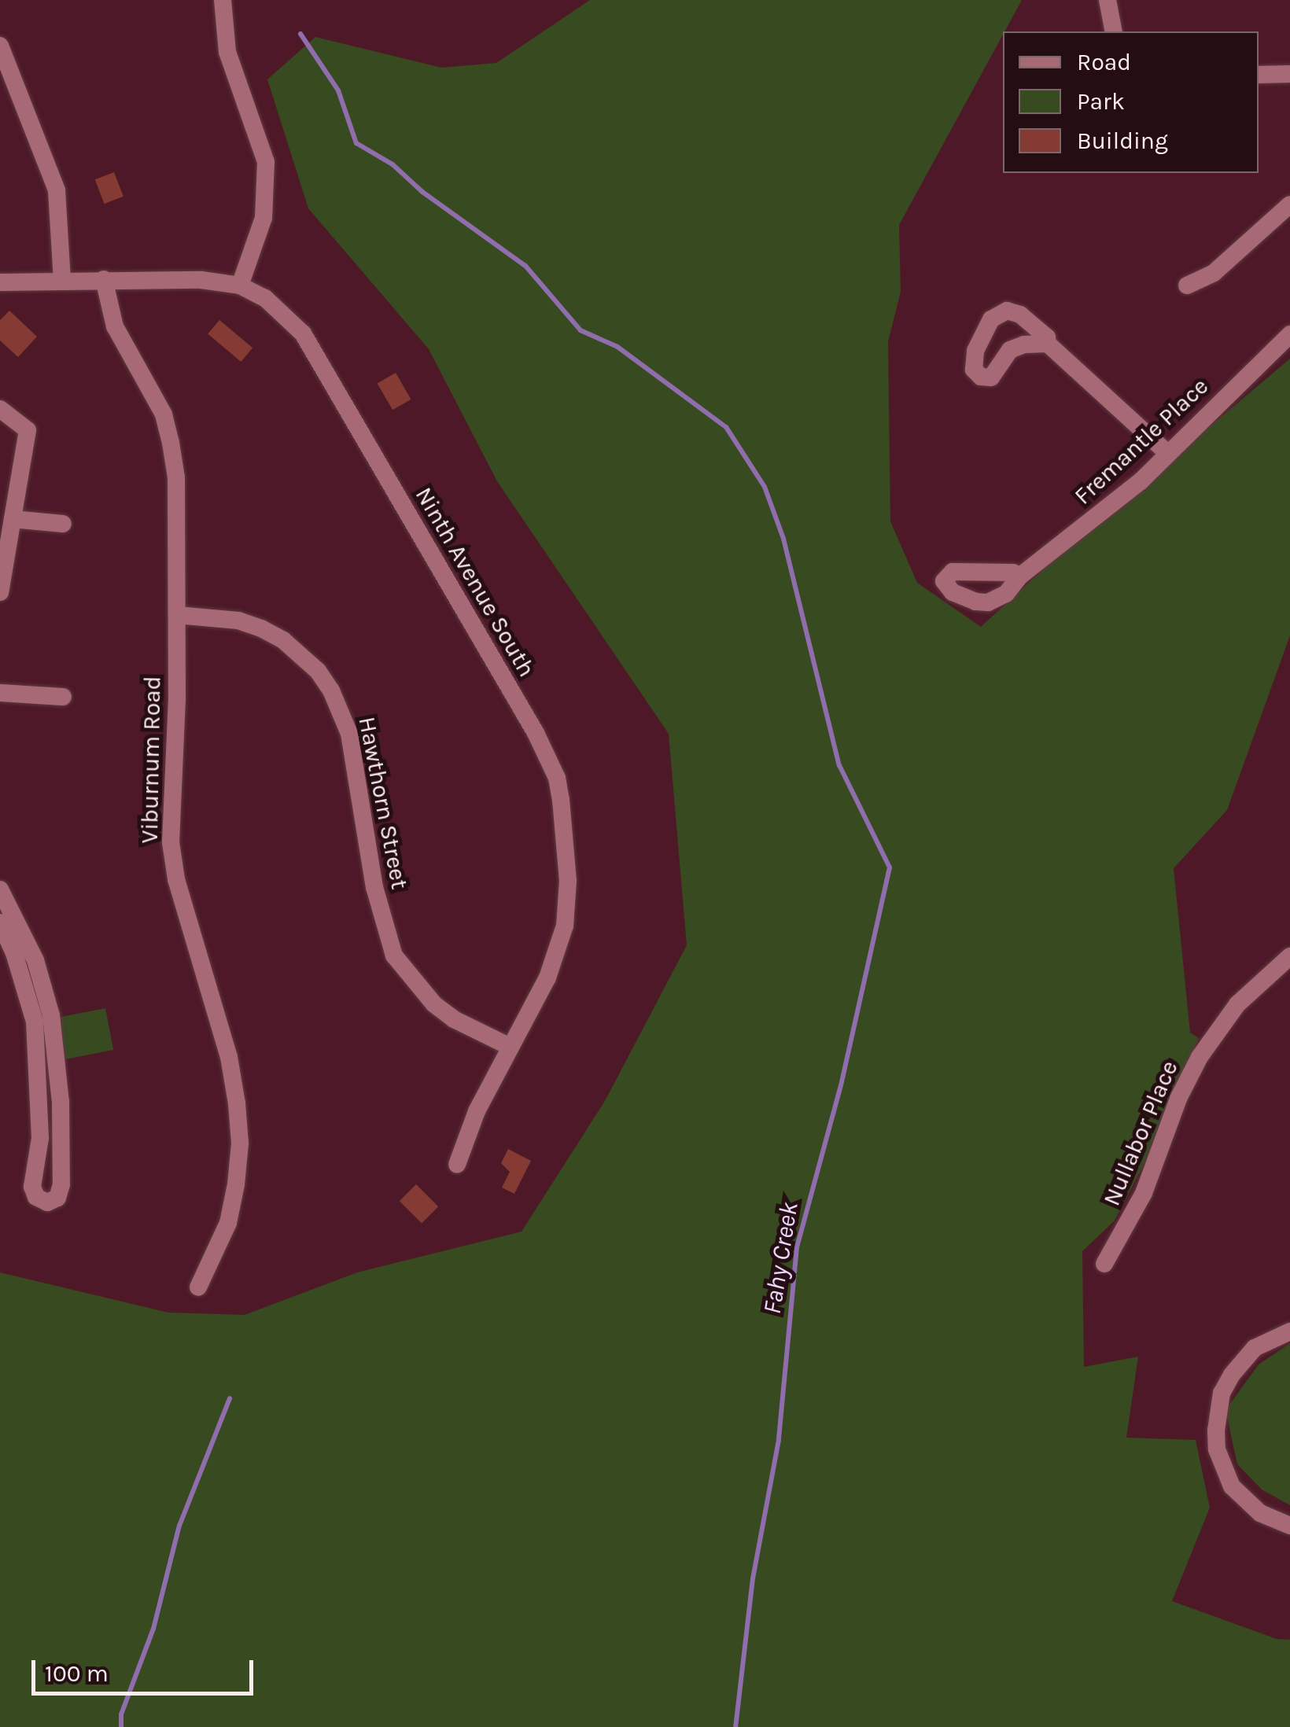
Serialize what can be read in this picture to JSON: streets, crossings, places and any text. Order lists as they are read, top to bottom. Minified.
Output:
{"streets":{"street":["Fremantle Place","Ninth Avenue South","Viburnum Road","Hawthorn Street","Nullabor Place"]},"crossings":[["Ninth Avenue South","Viburnum Road"],["Ninth Avenue South","Hawthorn Street"],["Viburnum Road","Hawthorn Street"]],"water":["Fahy Creek"],"legend":["Road","Park","Building"],"scale_bar":"100 m"}
